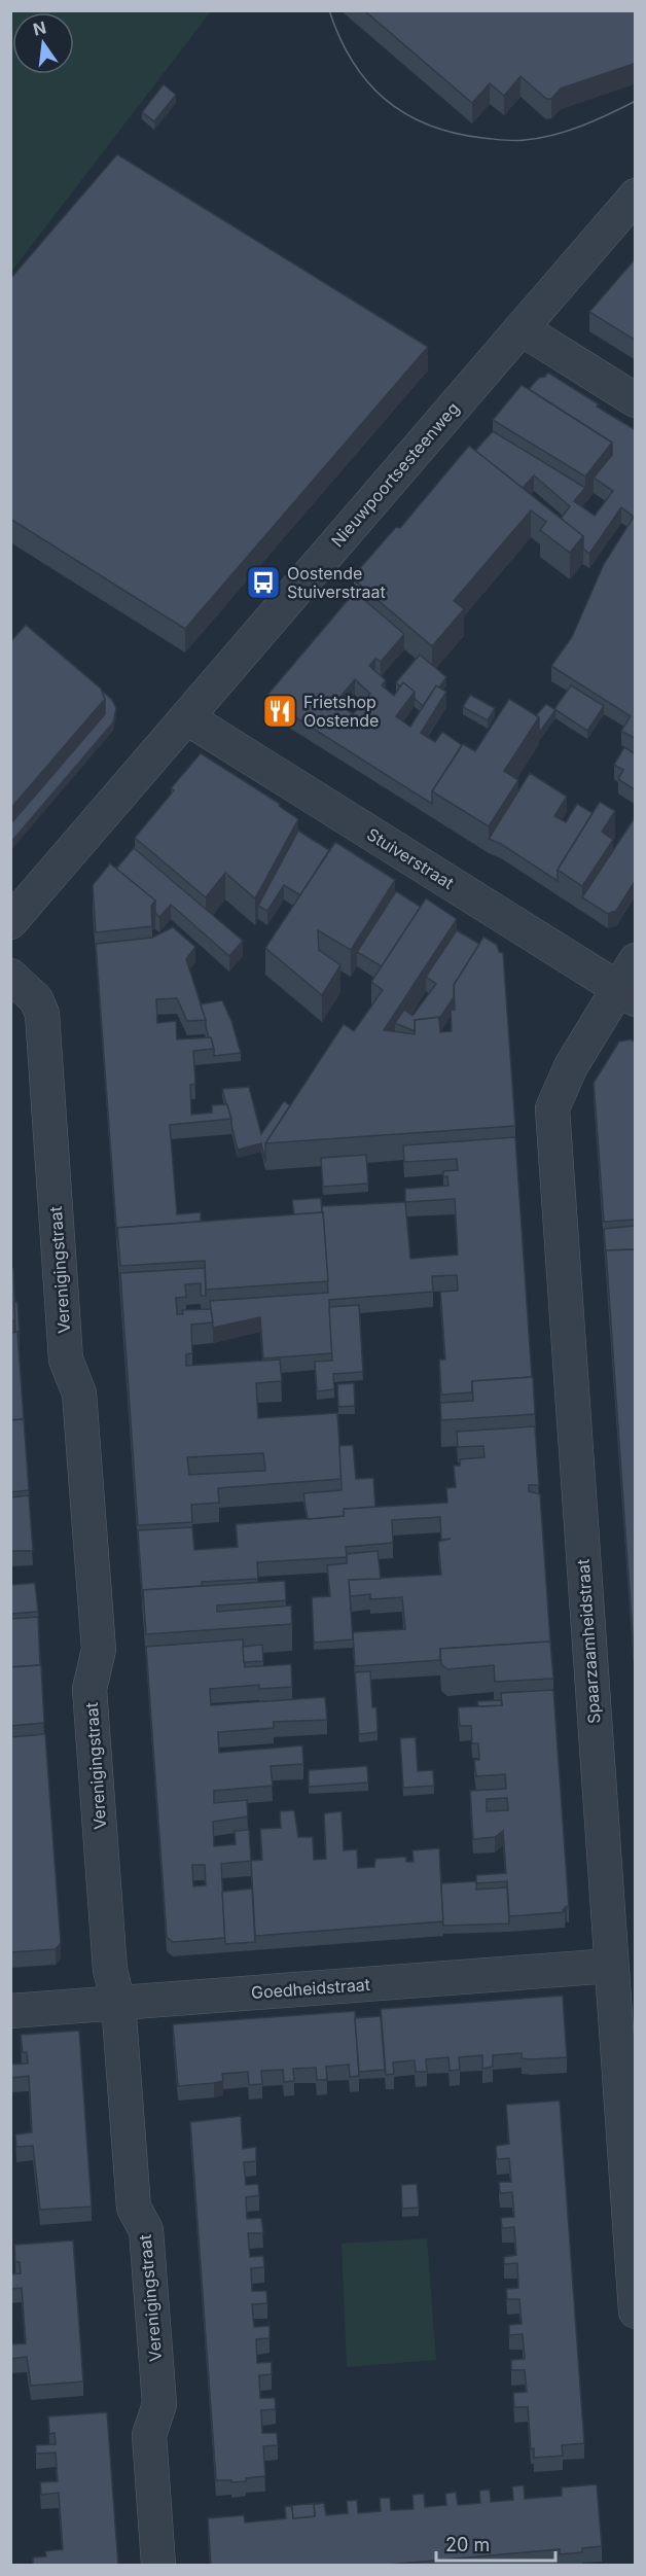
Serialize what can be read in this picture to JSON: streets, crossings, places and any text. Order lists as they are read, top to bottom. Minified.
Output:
{"streets":{"street":["Nieuwpoortsesteenweg","Stuiverstraat","Verenigingstraat","Spaarzaamheidstraat","Goedheidstraat"]},"crossings":[["Nieuwpoortsesteenweg","Stuiverstraat"],["Stuiverstraat","Spaarzaamheidstraat"],["Verenigingstraat","Goedheidstraat"],["Spaarzaamheidstraat","Goedheidstraat"]],"places":{"bus stop":["Oostende Stuiverstraat"],"restaurant":["Frietshop Oostende"]},"scale_bar":"20 m","north":"top"}
